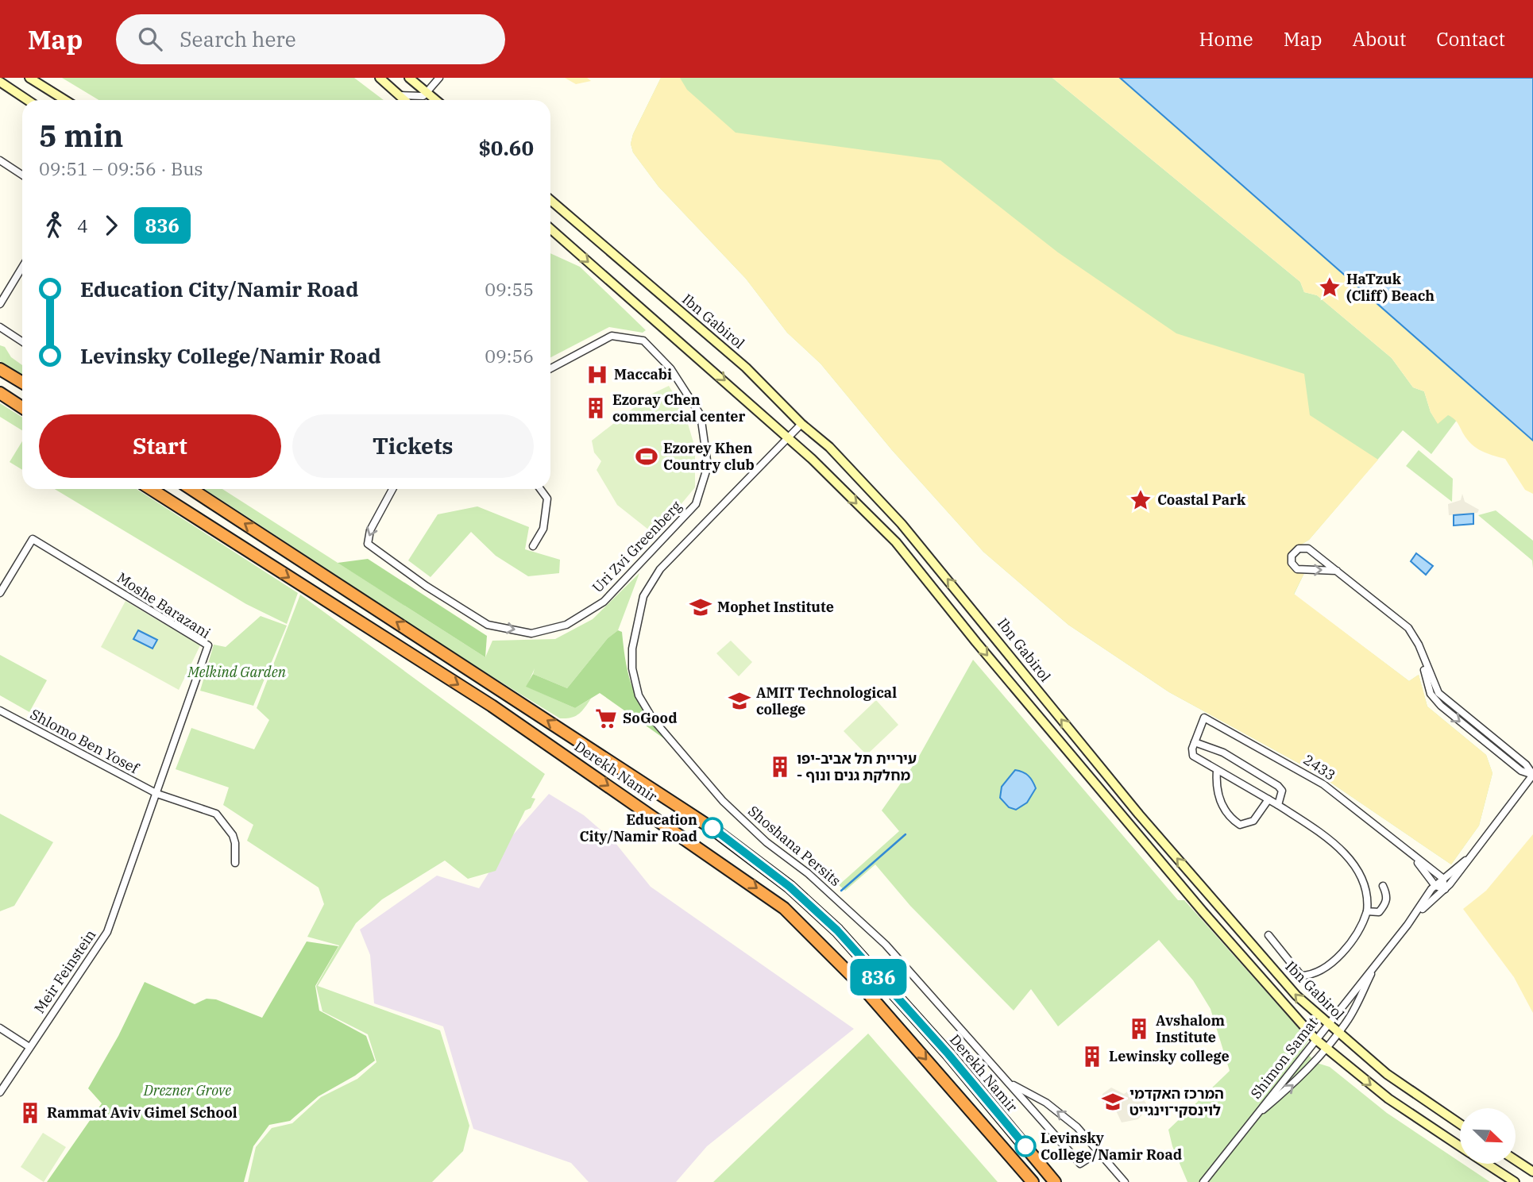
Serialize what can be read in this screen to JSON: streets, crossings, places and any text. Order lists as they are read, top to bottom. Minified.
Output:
{"streets":{"highway":["Derekh Namir"],"street":["Ibn Gabirol","Uri Zvi Greenberg","Moshe Barazani","Shlomo Ben Yosef","2433","Shoshana Persits","Meir Feinstein","Shimon Samat"]},"crossings":[["Ibn Gabirol","Shoshana Persits"],["Ibn Gabirol","Shimon Samat"],["Moshe Barazani","Shlomo Ben Yosef"],["Moshe Barazani","Meir Feinstein"],["Shlomo Ben Yosef","Meir Feinstein"],["2433","Shimon Samat"]],"parks":["Melkind Garden","Drezner Grove"],"places":{"place":["HaTzuk (Cliff) Beach","Coastal Park"],"hospital":["Maccabi"],"building":["Ezoray Chen commercial center","עיריית תל אביב-יפו - מחלקת גנים ונוף","Avshalom Institute","Lewinsky college","Rammat Aviv Gimel School"],"sports":["Ezorey Khen Country club"],"school or university":["Mophet Institute","AMIT Technological college","המרכז האקדמי לוינסקי־וינגייט"],"supermarket":["SoGood"],"other":["Education City/Namir Road","Levinsky College/Namir Road"]},"lines":["bus line 836"],"north":"bottom right","page":{"header":"Map","search":"Search here","nav":["Home","Map","About","Contact"],"on_map":"836","heading":["5 min","09:51 – 09:56 · Bus","$0.60"],"legs":["4","836"],"list":[{"name":"Education City/Namir Road","value":"09:55"},{"name":"Levinsky College/Namir Road","value":"09:56"}],"buttons":["Start","Tickets"]}}
